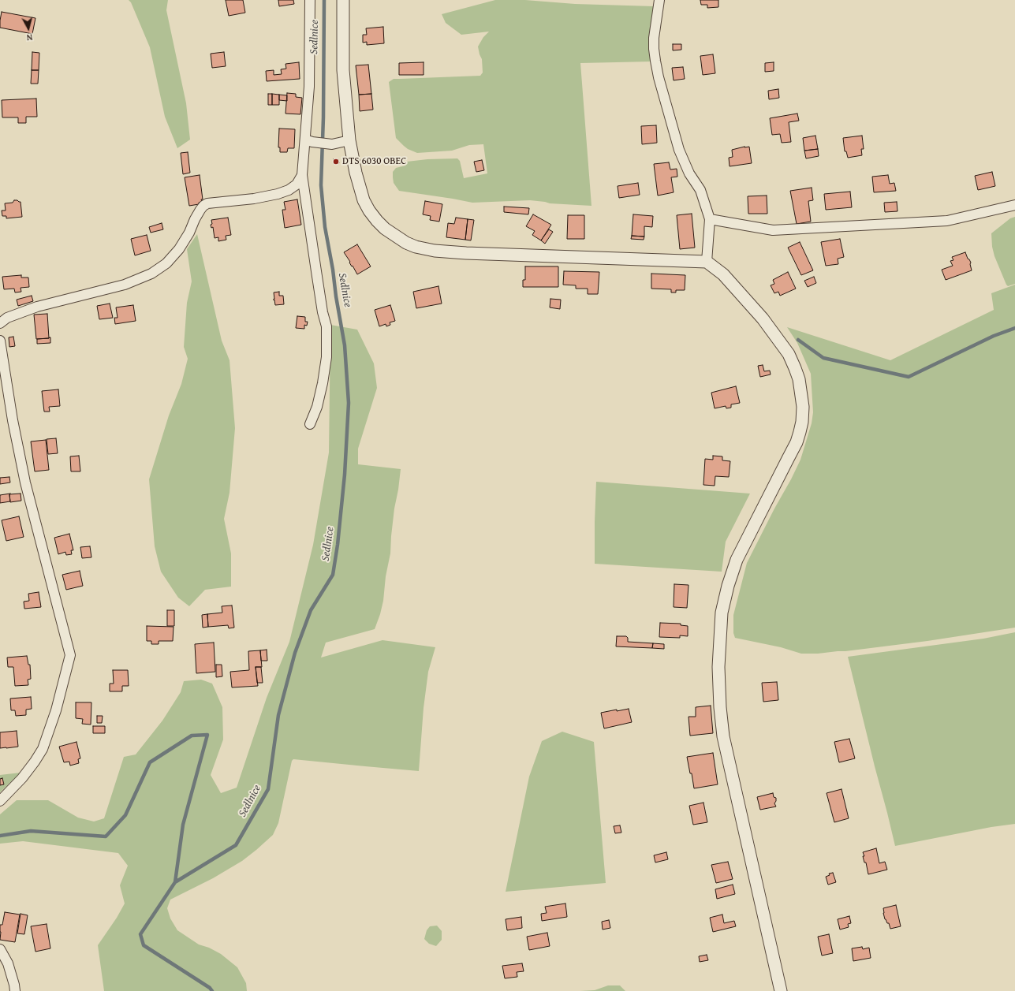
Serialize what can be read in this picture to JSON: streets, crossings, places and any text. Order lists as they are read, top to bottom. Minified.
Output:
{"water":["Sedlnice"],"places":["DTS 6030 OBEC"],"north":"bottom"}
